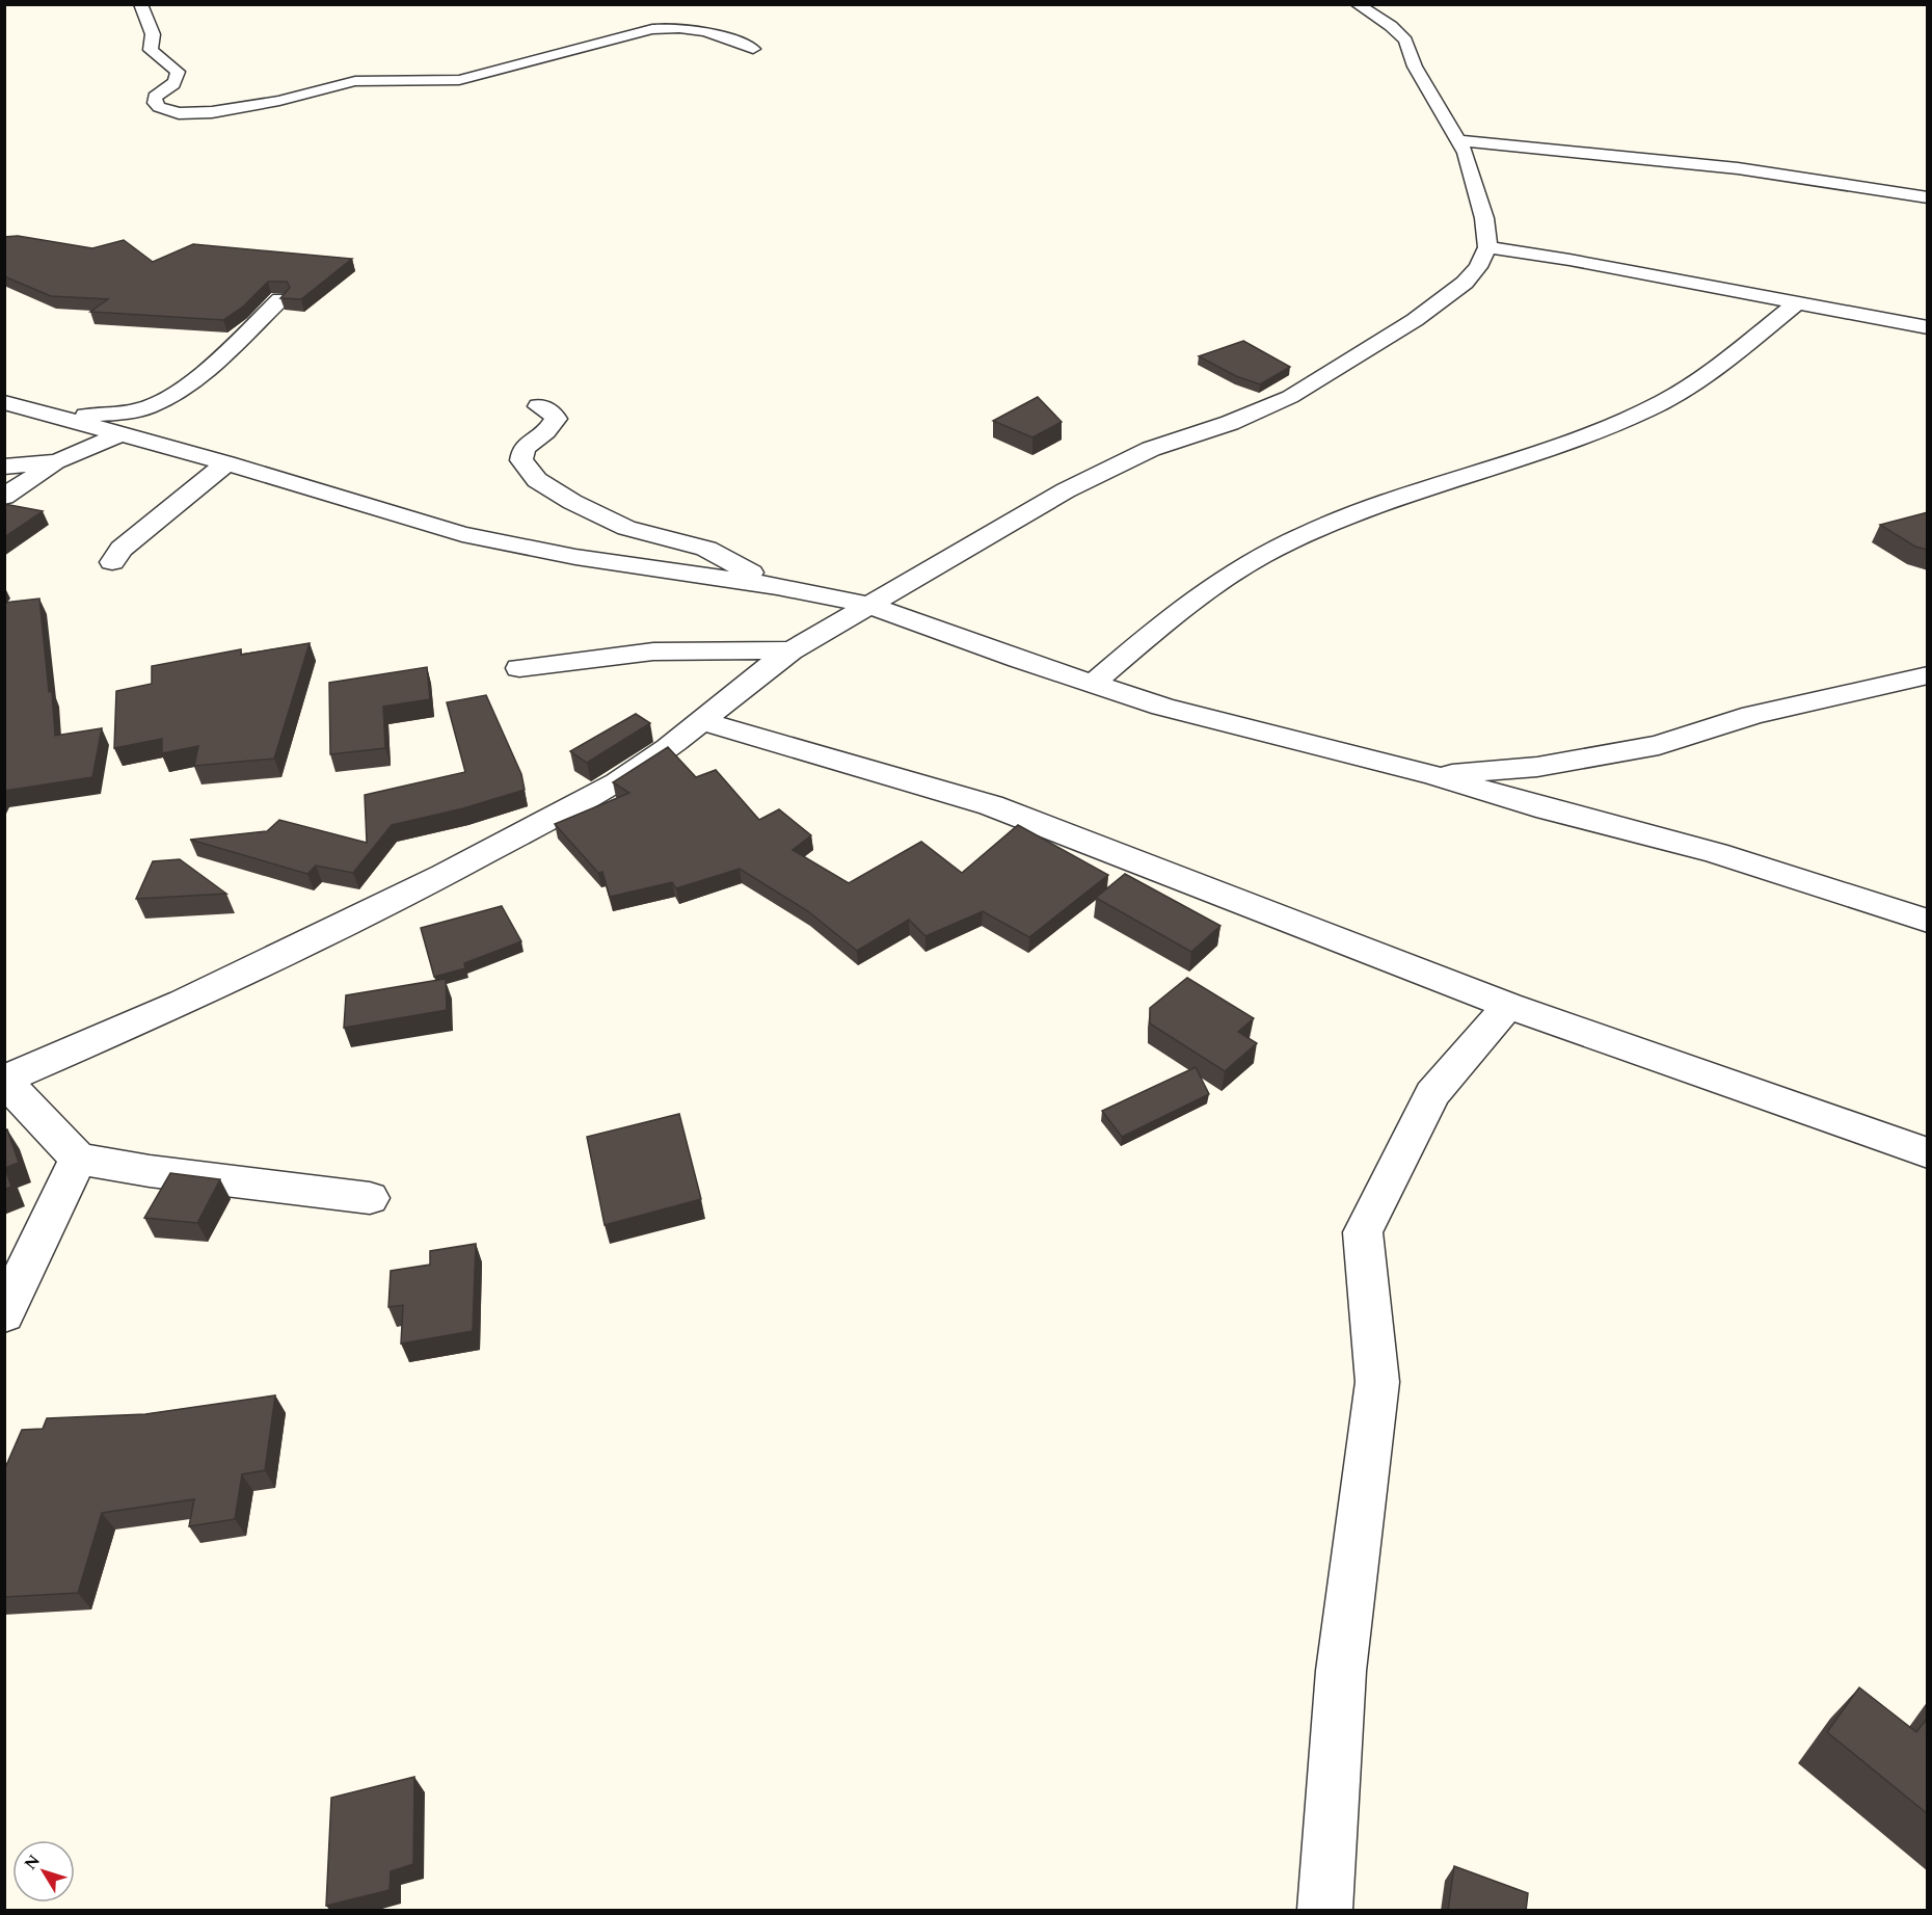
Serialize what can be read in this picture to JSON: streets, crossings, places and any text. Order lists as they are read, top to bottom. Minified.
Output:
{"north":"top left"}
